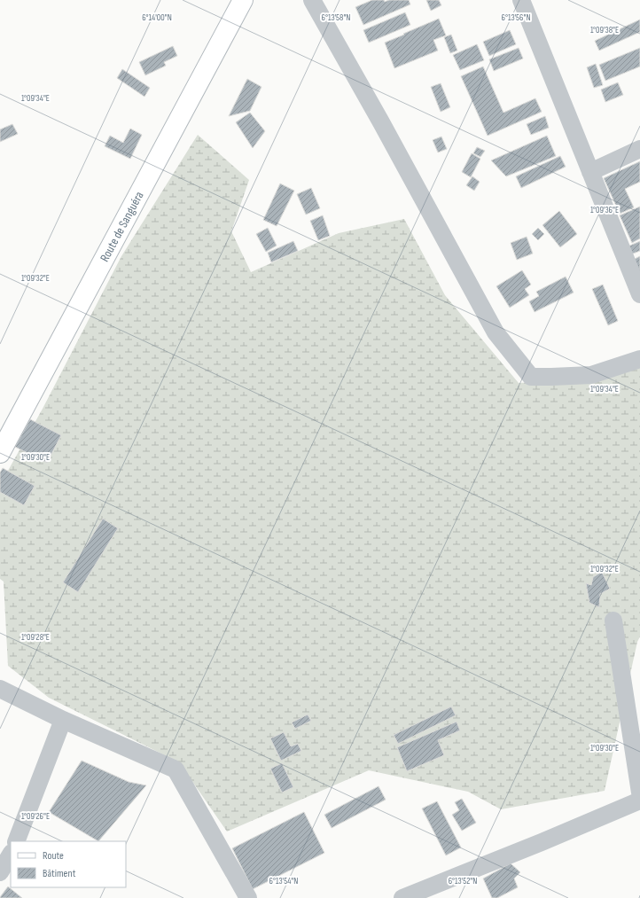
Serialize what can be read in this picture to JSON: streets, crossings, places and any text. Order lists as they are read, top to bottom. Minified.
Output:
{"streets":{"street":["Route de Sanguéra"]},"legend":["Route","Bâtiment"],"coordinates":["6°14'00\"N","6°13'58\"N","6°13'56\"N","1°09'38\"E","1°09'34\"E","1°09'36\"E","1°09'32\"E","1°09'30\"E","1°09'28\"E","1°09'26\"E","6°13'54\"N","6°13'52\"N"]}
